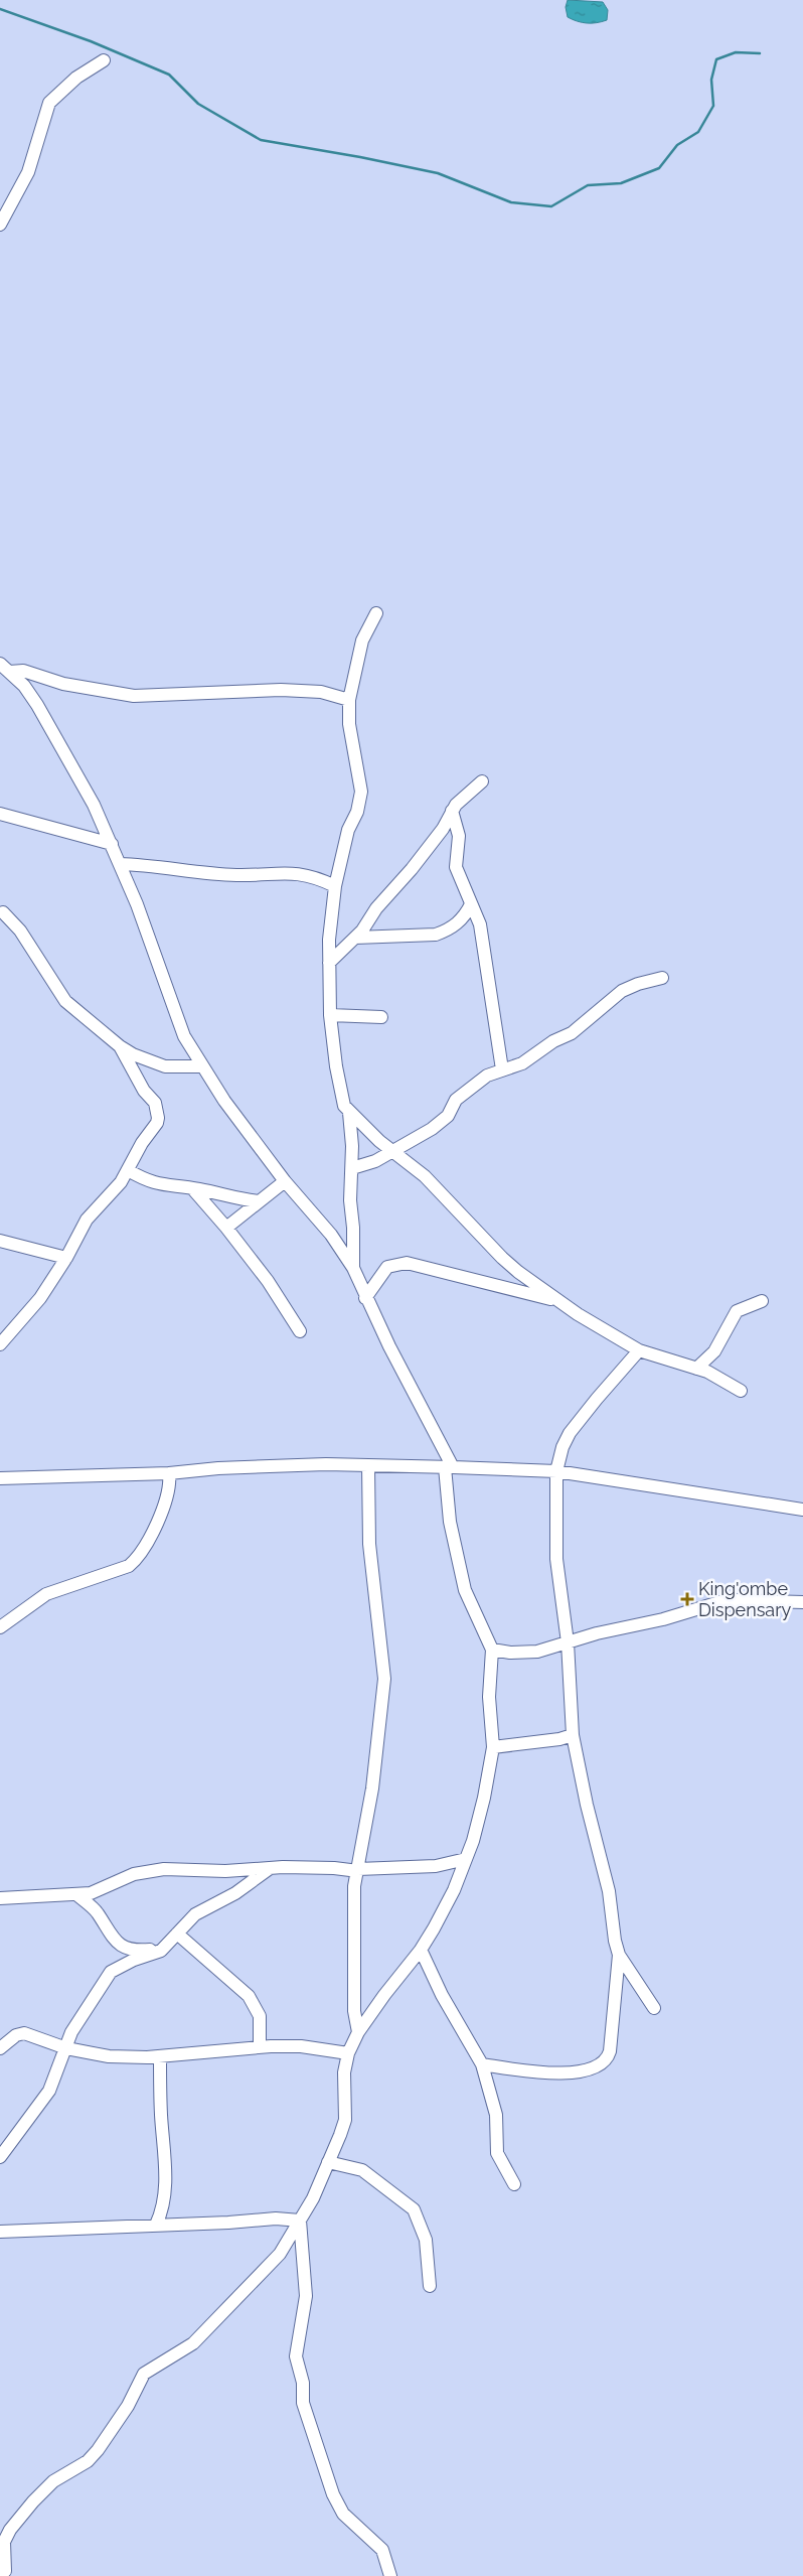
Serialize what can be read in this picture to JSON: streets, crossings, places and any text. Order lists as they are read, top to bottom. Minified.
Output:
{"places":{"health":["King'ombe Dispensary"]}}
